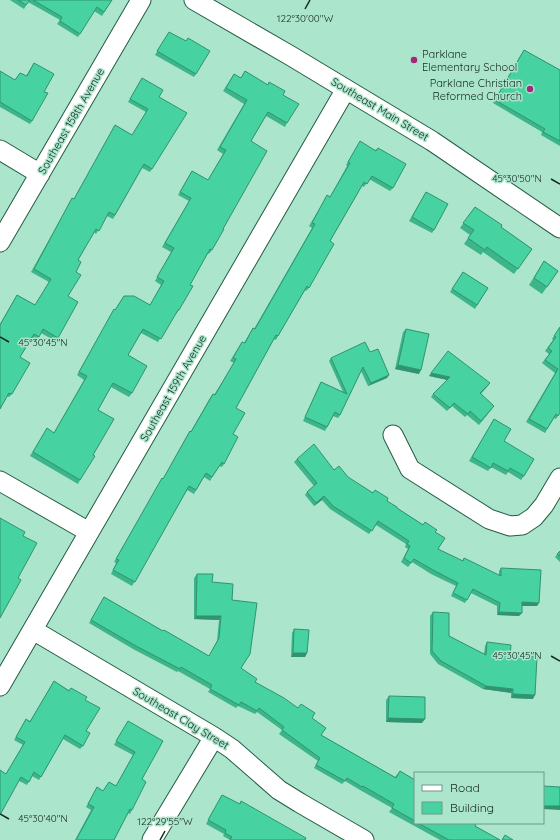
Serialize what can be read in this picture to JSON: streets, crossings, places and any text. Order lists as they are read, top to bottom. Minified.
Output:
{"streets":{"street":["Southeast Main Street","Southeast 158th Avenue","Southeast 159th Avenue","Southeast Clay Street"]},"crossings":[["Southeast Main Street","Southeast 159th Avenue"],["Southeast 159th Avenue","Southeast Clay Street"]],"places":["Parklane Elementary School","Parklane Christian Reformed Church"],"legend":["Road","Building"],"coordinates":["122°30'00\"W","45°30'50\"N","45°30'45\"N","45°30'40\"N","122°29'55\"W"]}
